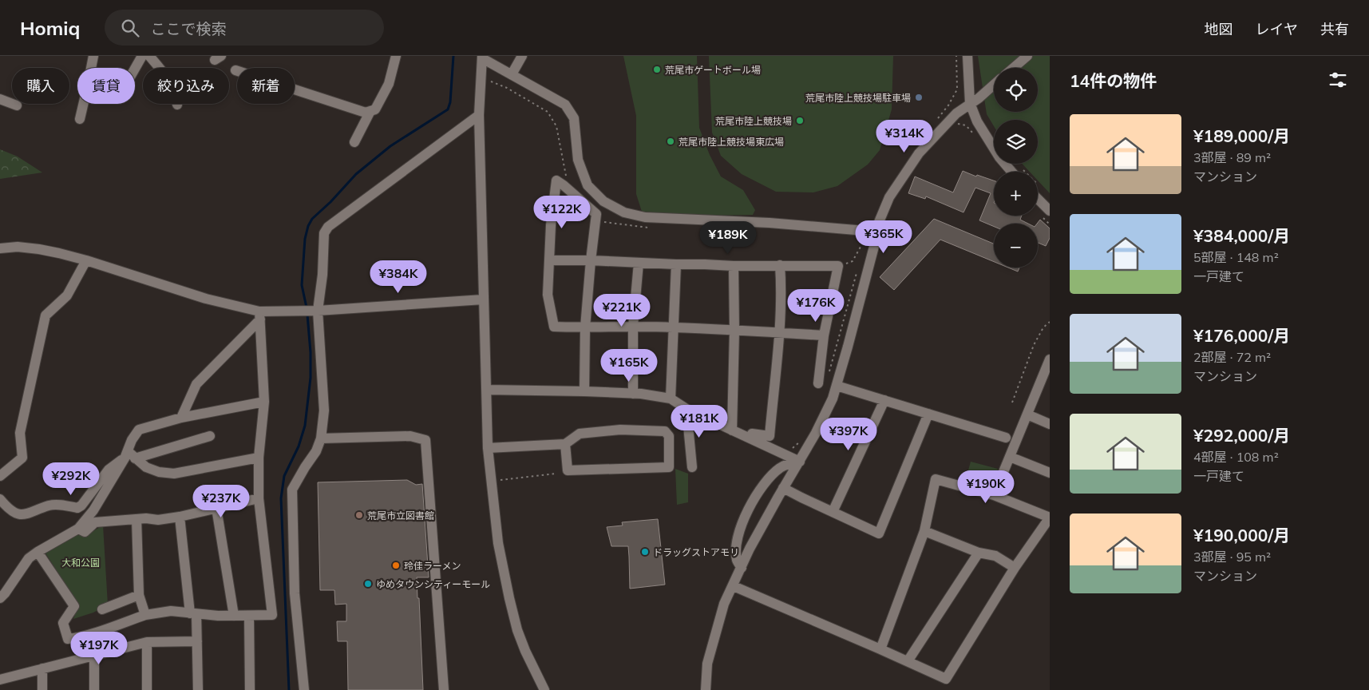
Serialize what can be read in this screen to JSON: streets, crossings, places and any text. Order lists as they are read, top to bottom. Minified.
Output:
{"parks":["大和公園"],"places":["荒尾市ゲートボール場","荒尾市陸上競技場駐車場","荒尾市陸上競技場","荒尾市陸上競技場東広場","荒尾市立図書館","ドラッグストアモリ","玲佳ラーメン","ゆめタウンシティーモール"],"page":{"header":"Homiq","search":"ここで検索","nav":["地図","レイヤ","共有"],"heading":"14件の物件","map_buttons":["+","−"],"chip":["購入","賃貸","絞り込み","新着"],"list":[{"name":"¥189,000/月","note":"3部屋 · 89 m² · マンション"},{"name":"¥384,000/月","note":"5部屋 · 148 m² · 一戸建て"},{"name":"¥176,000/月","note":"2部屋 · 72 m² · マンション"},{"name":"¥292,000/月","note":"4部屋 · 108 m² · 一戸建て"},{"name":"¥190,000/月","note":"3部屋 · 95 m² · マンション"}],"price":["¥314K","¥122K","¥365K","¥189K","¥384K","¥176K","¥221K","¥165K","¥181K","¥397K","¥292K","¥190K","¥237K","¥197K"]}}
